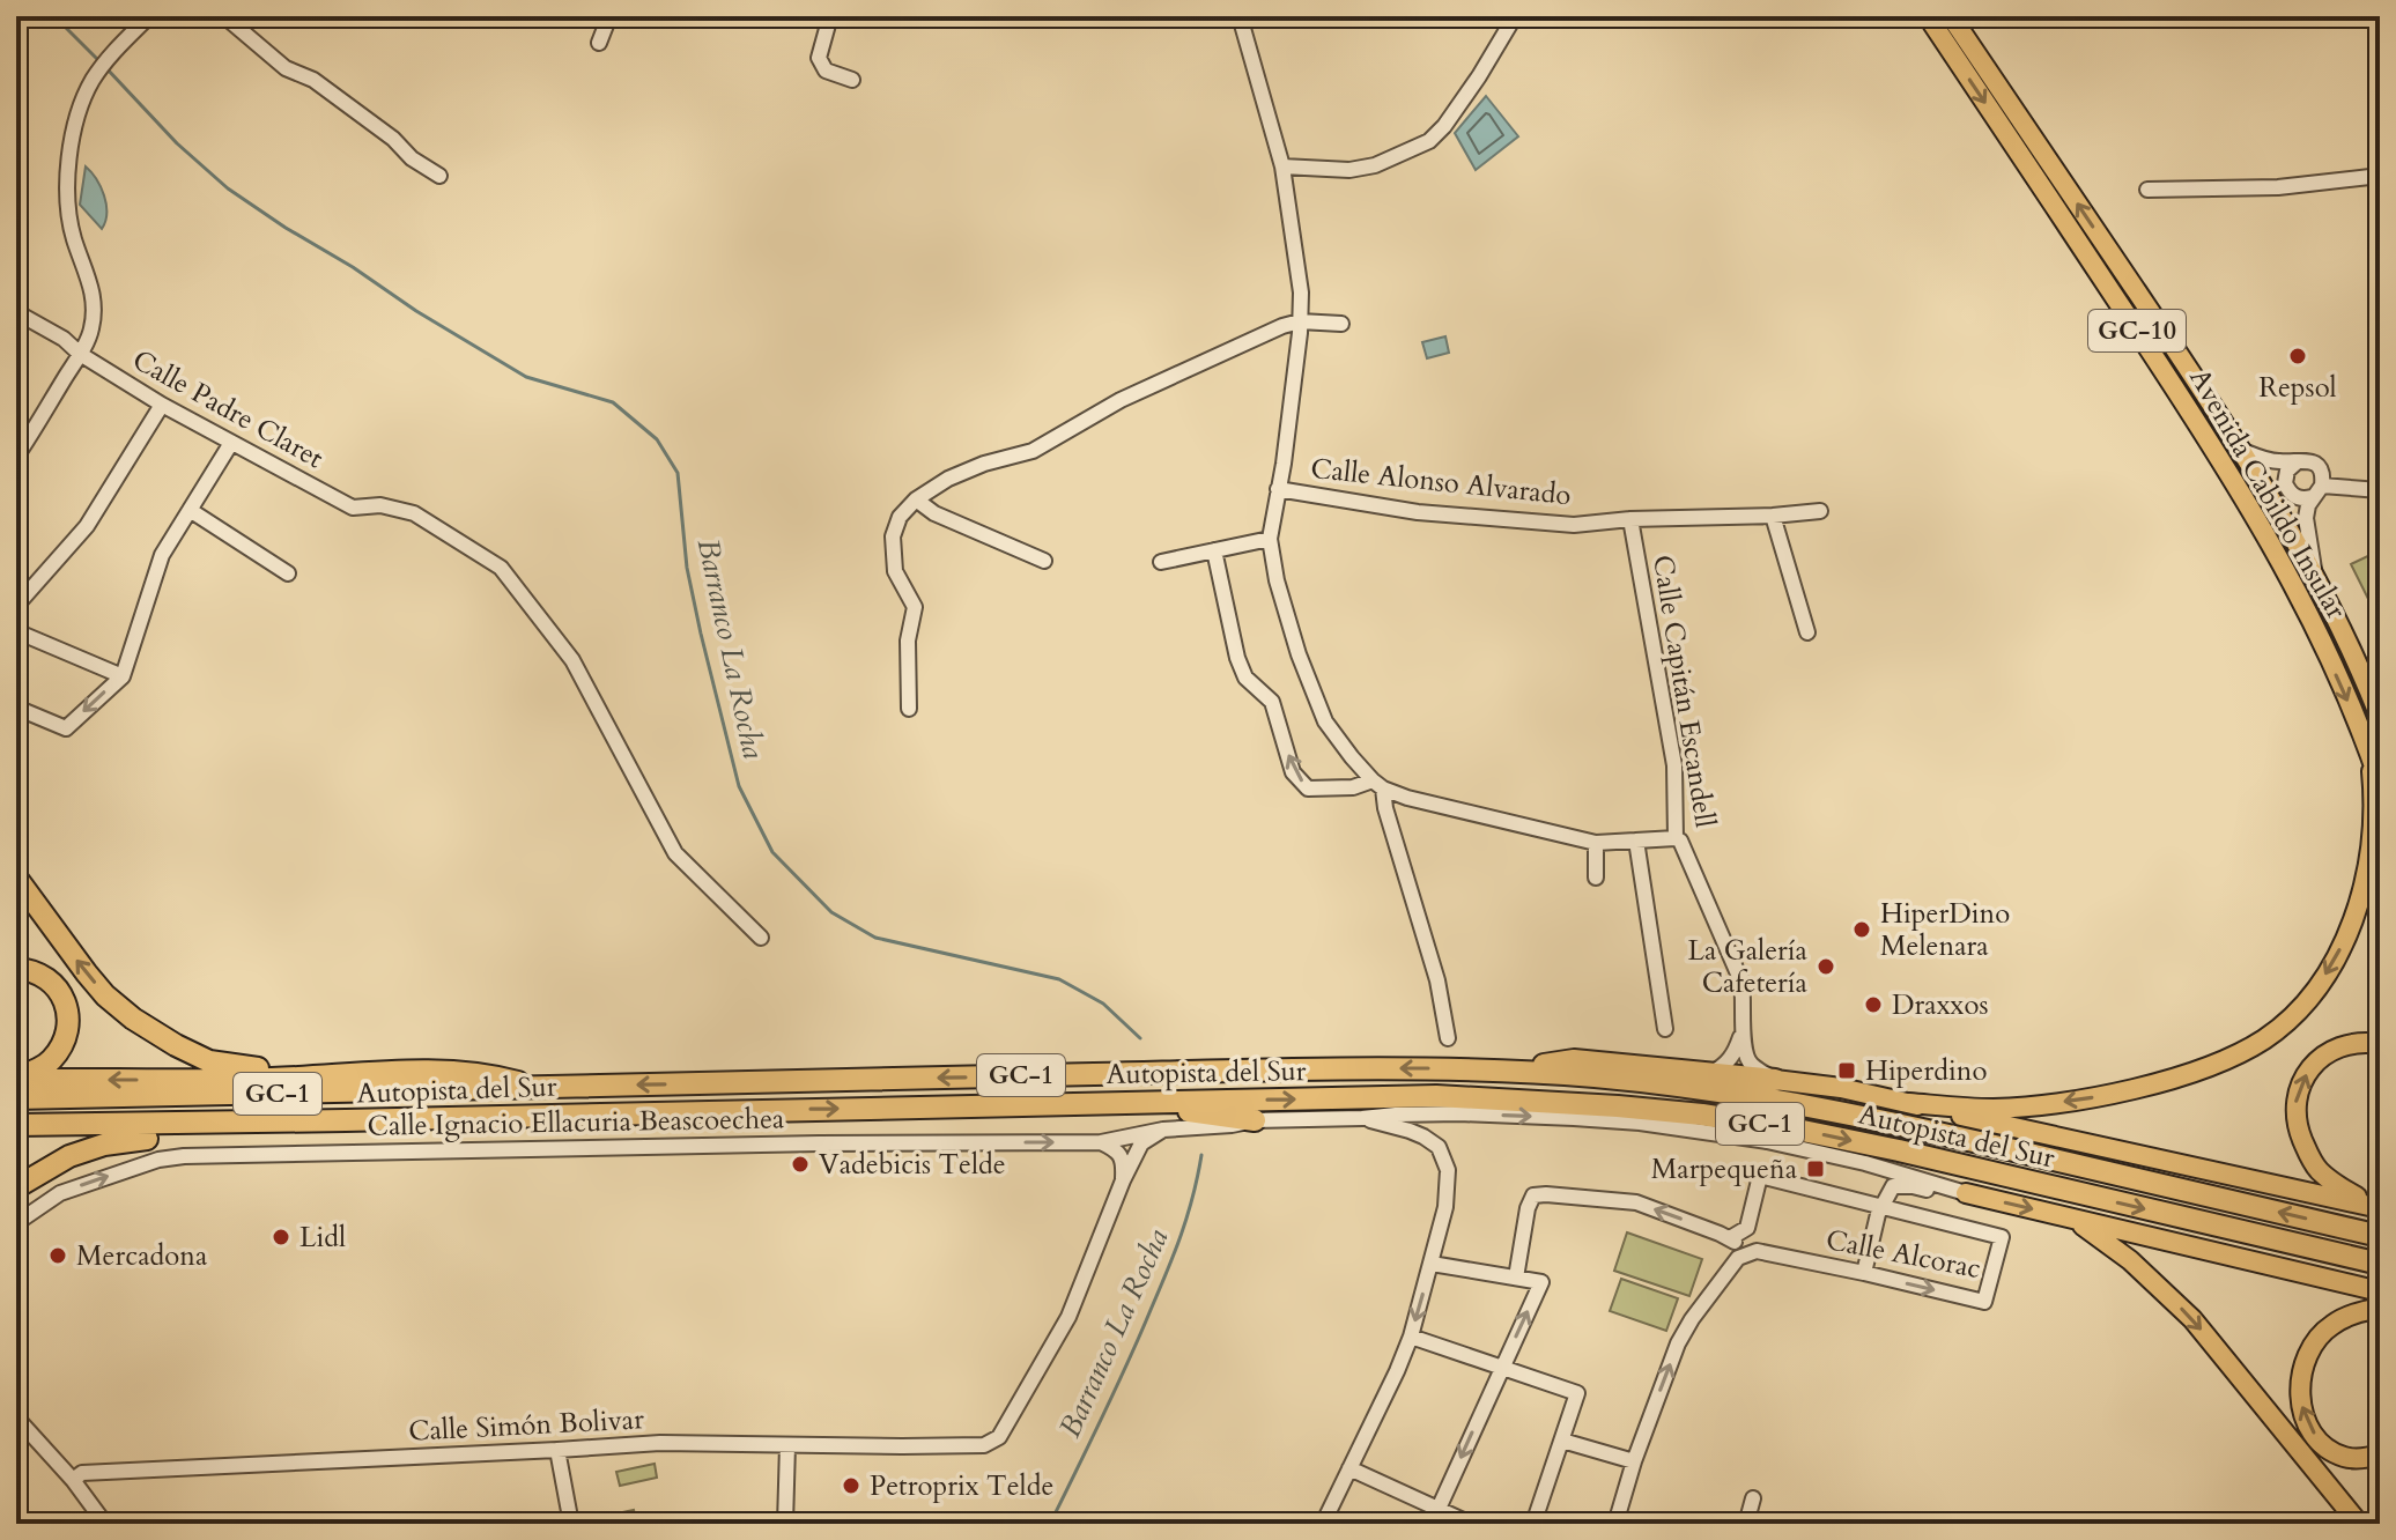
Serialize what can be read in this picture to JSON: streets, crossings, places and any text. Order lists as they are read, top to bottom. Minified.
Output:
{"streets":{"highway":["Autopista del Sur","GC-1"],"main road":["GC-10","Avenida Cabildo Insular"],"street":["Calle Padre Claret","Calle Alonso Alvarado","Calle Capitán Escandell","Calle Ignacio Ellacuria Beascoechea","Calle Alcorac","Calle Simón Bolivar"]},"crossings":[["Calle Alonso Alvarado","Calle Capitán Escandell"]],"one_way":["Calle Ignacio Ellacuria Beascoechea"],"water":["Barranco La Rocha"],"places":{"other":["Repsol","HiperDino Melenara","La Galería Cafetería","Draxxos","Vadebicis Telde","Lidl","Mercadona","Petroprix Telde"],"transit":["Hiperdino","Marpequeña"]}}
